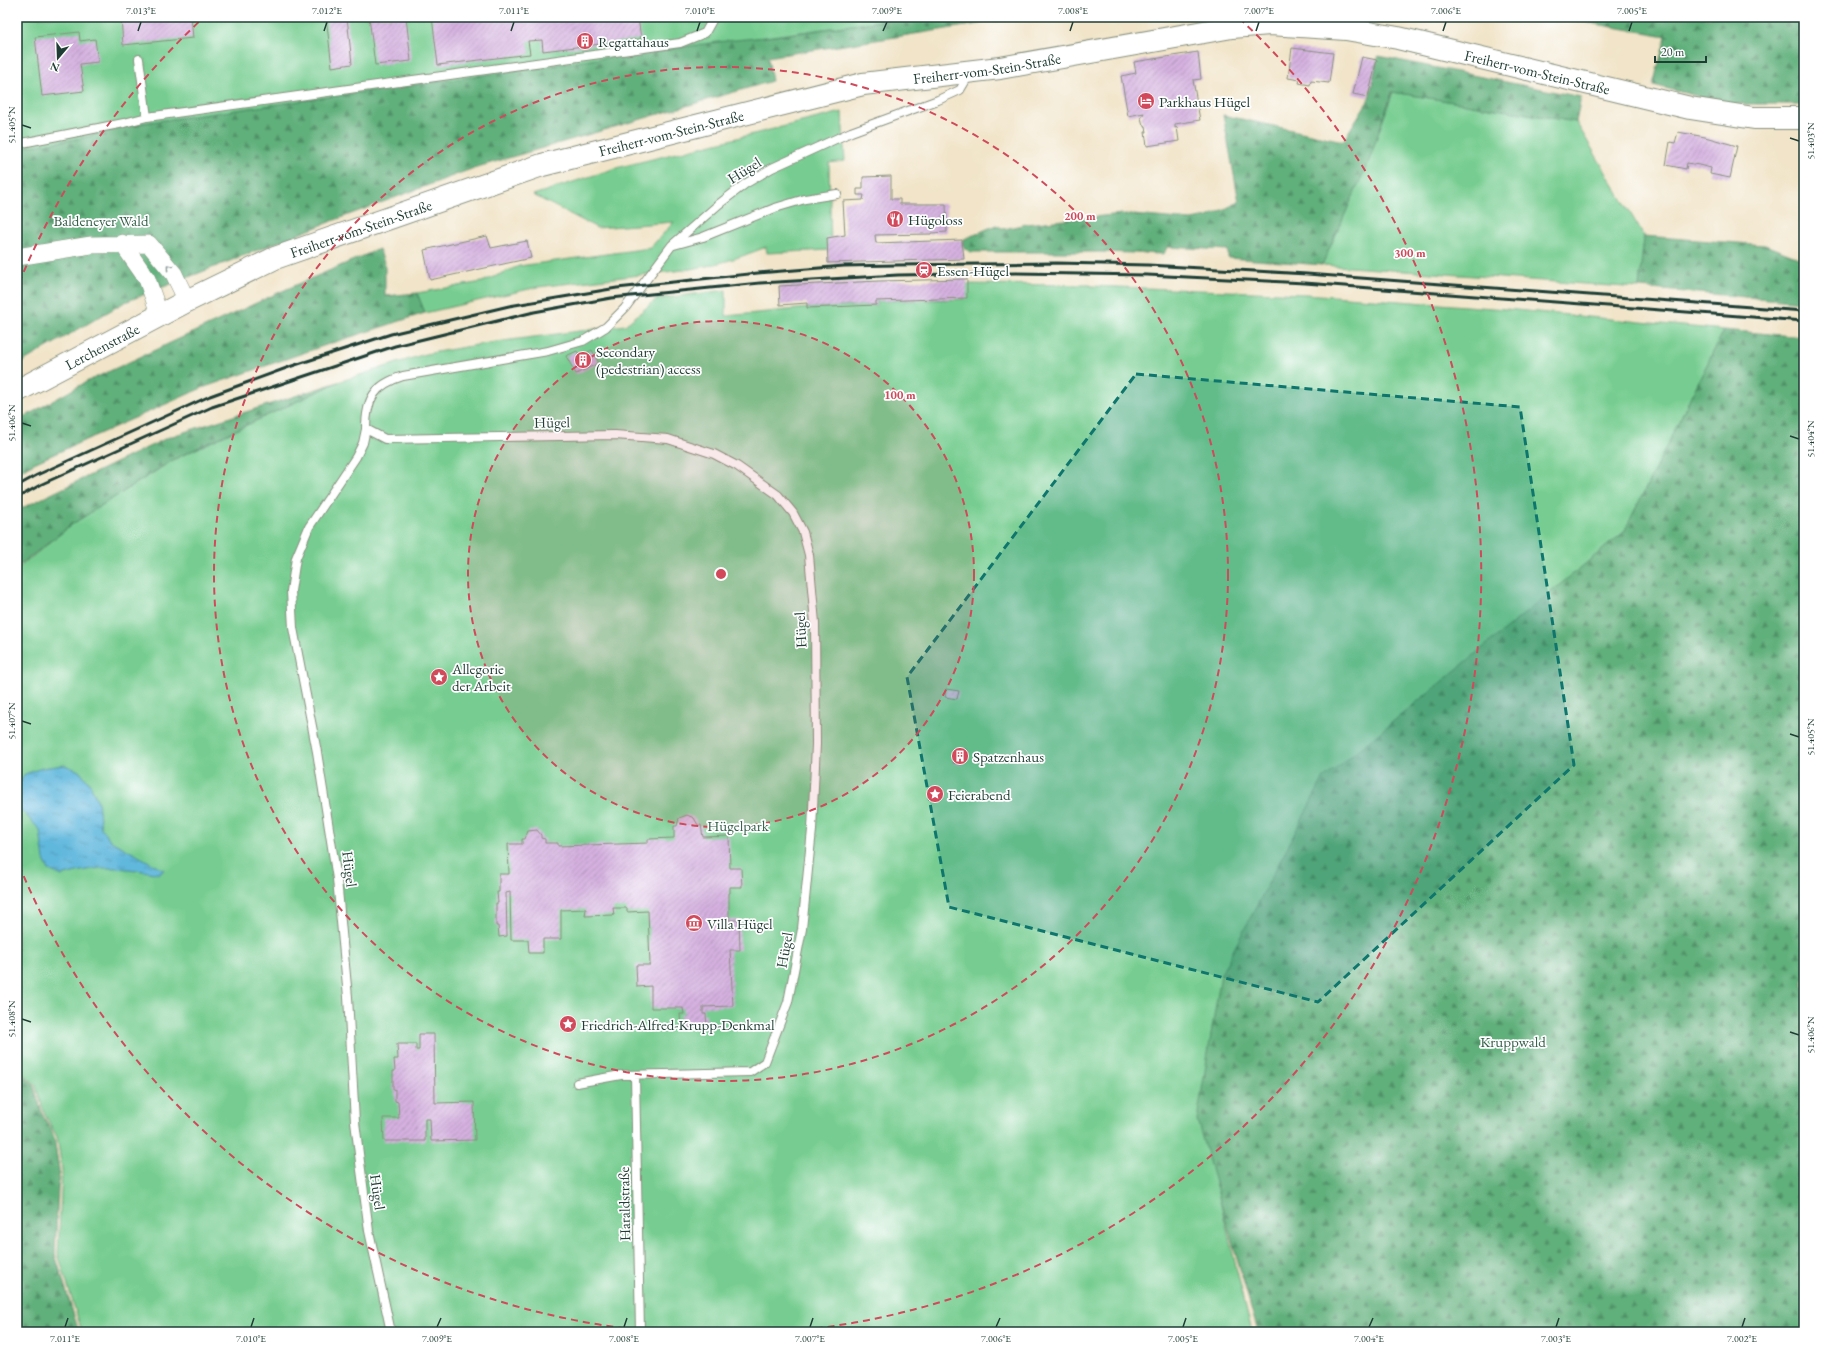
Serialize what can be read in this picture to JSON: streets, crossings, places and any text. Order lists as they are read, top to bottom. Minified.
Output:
{"streets":{"main road":["Freiherr-vom-Stein-Straße","Lerchenstraße"],"lane":["Hügel","Haraldstraße"]},"crossings":[["Freiherr-vom-Stein-Straße","Hügel"],["Freiherr-vom-Stein-Straße","Lerchenstraße"],["Hügel","Haraldstraße"]],"parks":["Baldeneyer Wald","Hügelpark","Kruppwald"],"places":{"building":["Regattahaus","Secondary (pedestrian) access","Spatzenhaus"],"hotel":["Parkhaus Hügel"],"restaurant":["Hügoloss"],"station":["Essen-Hügel"],"place":["Allegorie der Arbeit","Feierabend","Friedrich-Alfred-Krupp-Denkmal"],"museum":["Villa Hügel"]},"scale_bar":"20 m","north":"bottom","coordinates":["7.013°E","7.012°E","7.011°E","7.010°E","7.009°E","7.008°E","7.007°E","7.006°E","7.005°E","51.405°N","51.403°N","51.406°N","51.404°N","51.407°N","51.408°N","7.004°E","7.003°E","7.002°E"],"rings":["200 m","300 m","100 m"]}
